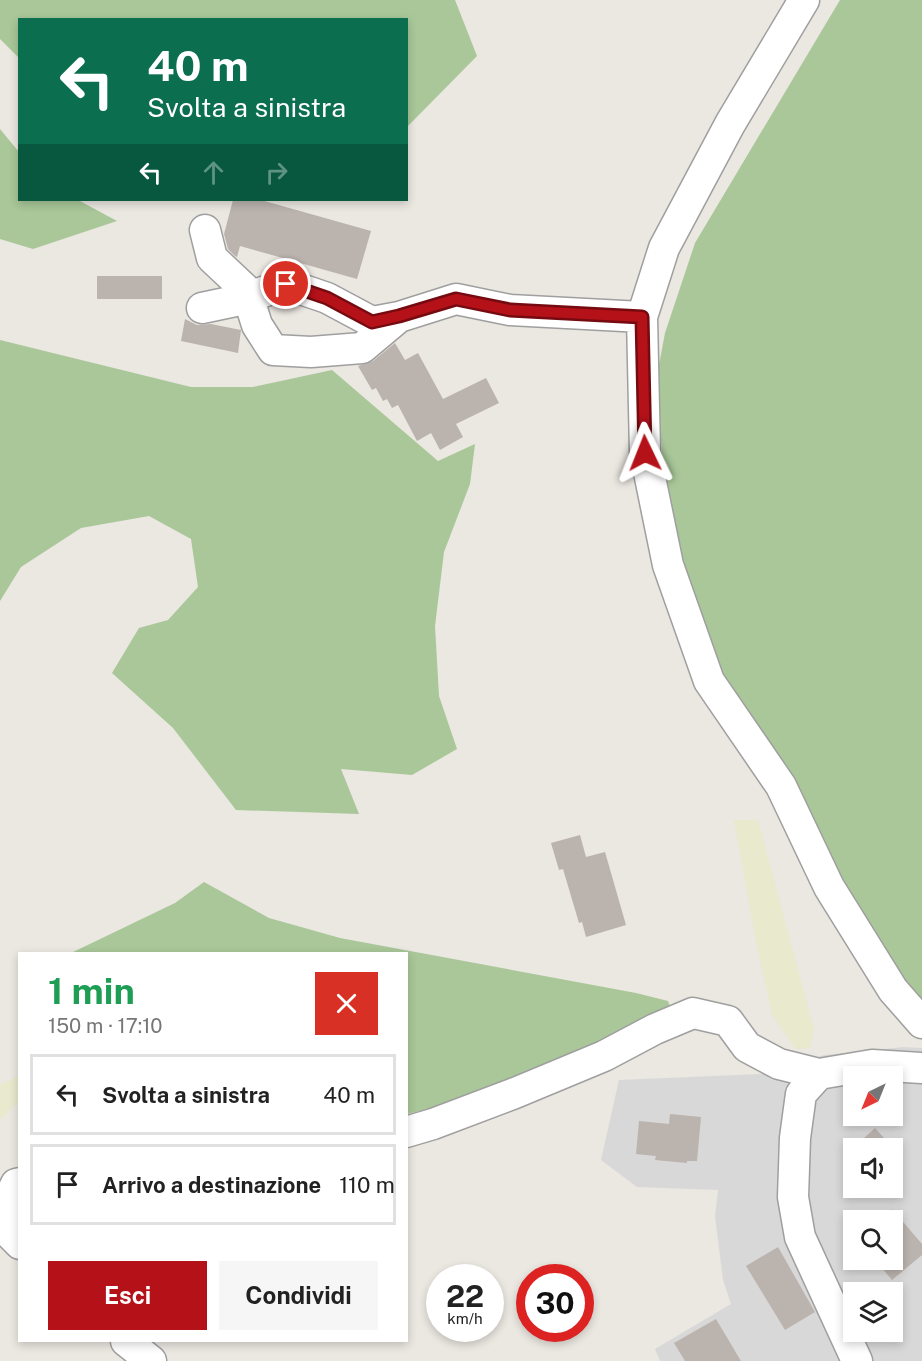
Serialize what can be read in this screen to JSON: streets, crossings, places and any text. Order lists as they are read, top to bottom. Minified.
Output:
{"north":"bottom left","page":{"turn":["40 m","Svolta a sinistra"],"heading":["1 min","150 m · 17:10"],"list":[{"name":"Svolta a sinistra","value":"40 m"},{"name":"Arrivo a destinazione","value":"110 m"}],"buttons":["Esci","Condividi"],"speed":"22 km/h","limit":"30"}}
